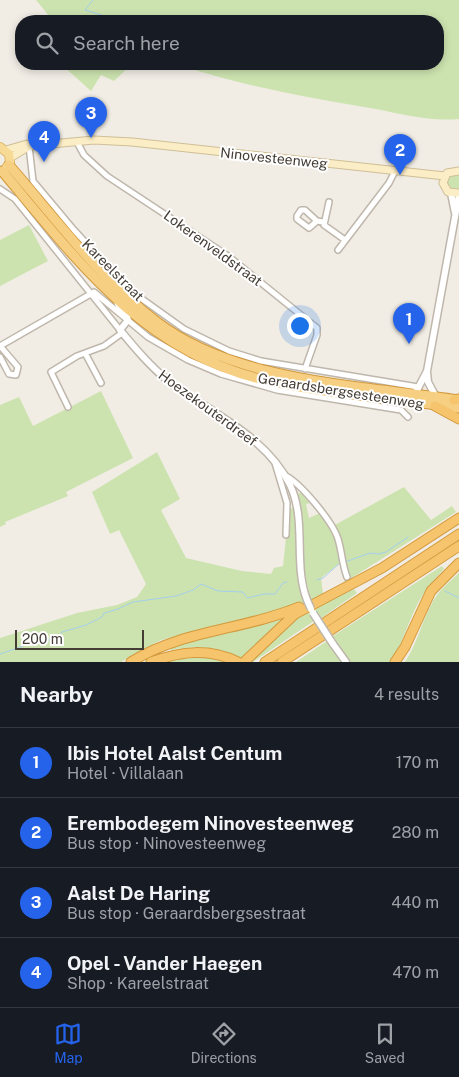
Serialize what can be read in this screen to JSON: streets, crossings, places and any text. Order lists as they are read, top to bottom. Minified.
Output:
{"streets":{"highway":["Geraardsbergsesteenweg"],"main road":["Ninovesteenweg"],"street":["Lokerenveldstraat","Kareelstraat","Hoezekouterdreef"]},"crossings":[["Ninovesteenweg","Lokerenveldstraat"],["Ninovesteenweg","Kareelstraat"],["Lokerenveldstraat","Kareelstraat"],["Kareelstraat","Geraardsbergsesteenweg"]],"scale_bar":"200 m","page":{"search":"Search here","pins":["3","4","2","1"],"scale":"200 m","heading":["Nearby","4 results"],"list":[{"mark":"1","name":"Ibis Hotel Aalst Centum","note":"Hotel · Villalaan","value":"170 m"},{"mark":"2","name":"Erembodegem Ninovesteenweg","note":"Bus stop · Ninovesteenweg","value":"280 m"},{"mark":"3","name":"Aalst De Haring","note":"Bus stop · Geraardsbergsestraat","value":"440 m"},{"mark":"4","name":"Opel - Vander Haegen","note":"Shop · Kareelstraat","value":"470 m"}],"nav":["Map","Directions","Saved"]}}
